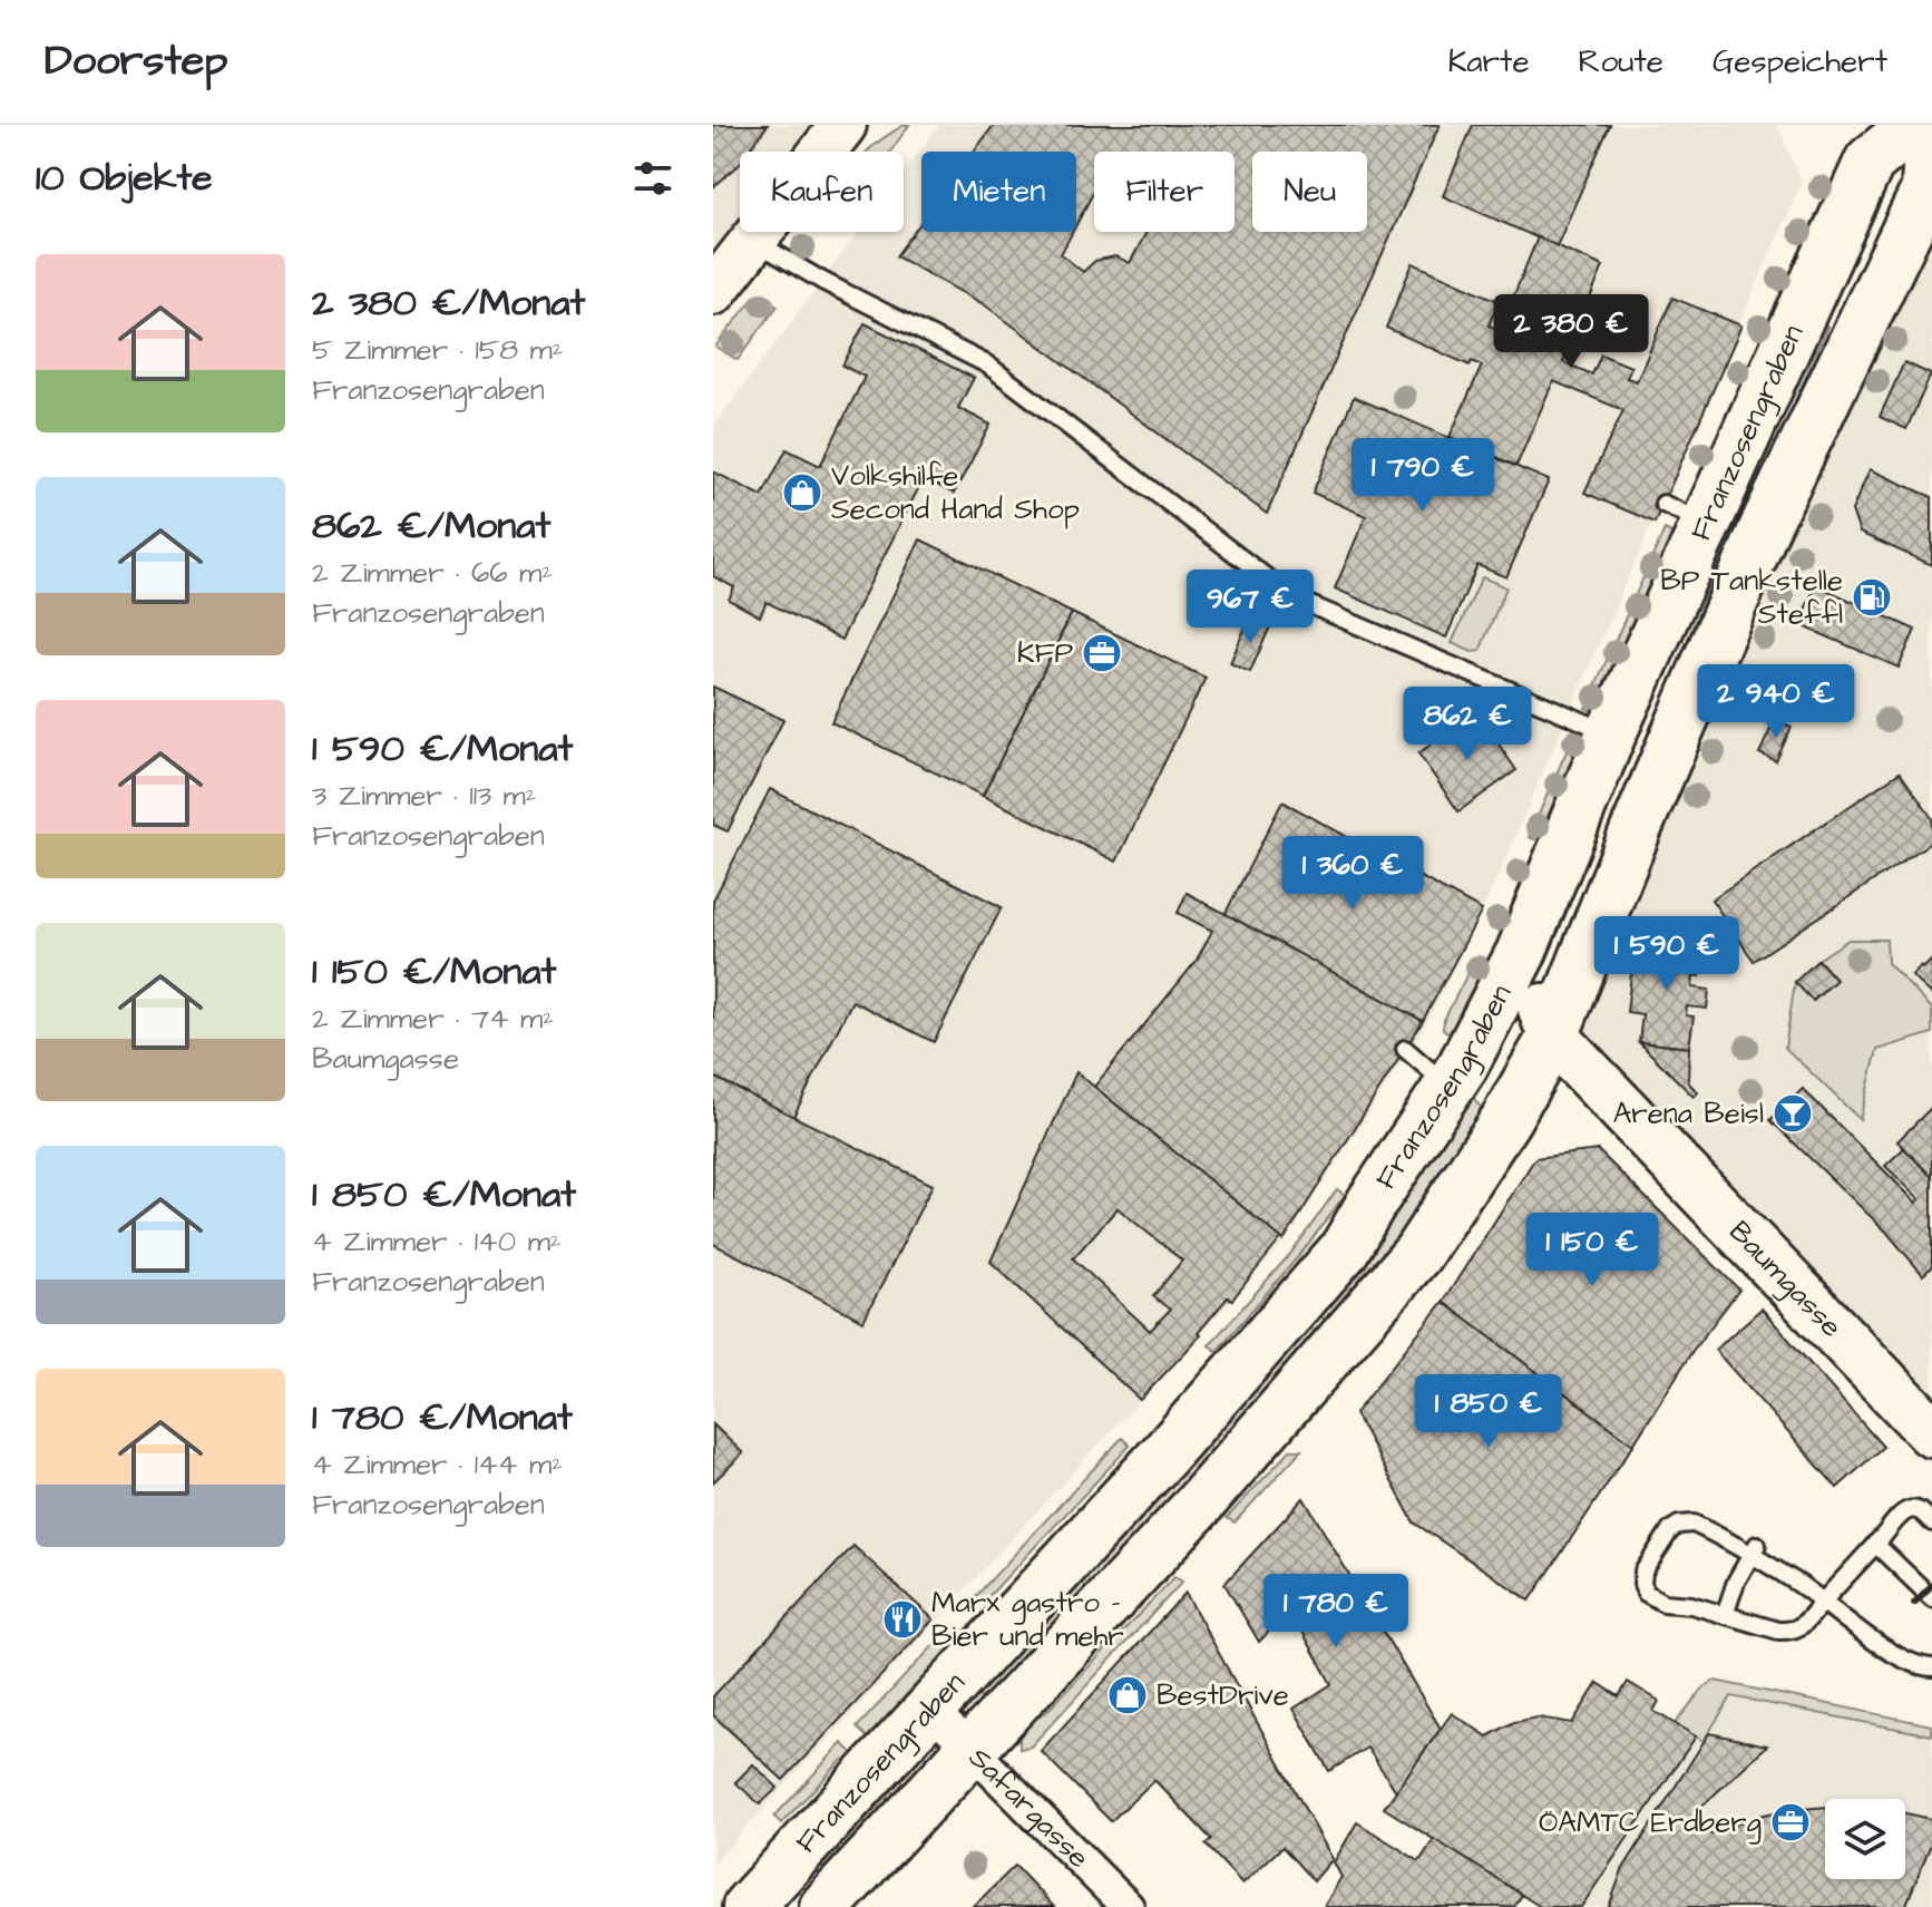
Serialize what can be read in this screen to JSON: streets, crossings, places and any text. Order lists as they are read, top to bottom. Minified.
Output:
{"streets":{"main road":["Franzosengraben","Baumgasse"],"street":["Safargasse"]},"crossings":[["Franzosengraben","Baumgasse"],["Franzosengraben","Safargasse"]],"places":{"shop":["Volkshilfe Second Hand Shop","BestDrive"],"fuel station":["BP Tankstelle Steffl"],"office":["KFP","ÖAMTC Erdberg"],"bar":["Arena Beisl"],"restaurant":["Marx gastro - Bier und mehr"]},"page":{"header":"Doorstep","nav":["Karte","Route","Gespeichert"],"heading":"10 Objekte","chip":["Kaufen","Mieten","Filter","Neu"],"list":[{"name":"2 380 €/Monat","note":"5 Zimmer · 158 m² · Franzosengraben"},{"name":"862 €/Monat","note":"2 Zimmer · 66 m² · Franzosengraben"},{"name":"1 590 €/Monat","note":"3 Zimmer · 113 m² · Franzosengraben"},{"name":"1 150 €/Monat","note":"2 Zimmer · 74 m² · Baumgasse"},{"name":"1 850 €/Monat","note":"4 Zimmer · 140 m² · Franzosengraben"},{"name":"1 780 €/Monat","note":"4 Zimmer · 144 m² · Franzosengraben"}],"price":["2 380 €","1 790 €","967 €","2 940 €","862 €","1 360 €","1 590 €","1 150 €","1 850 €","1 780 €"]}}
